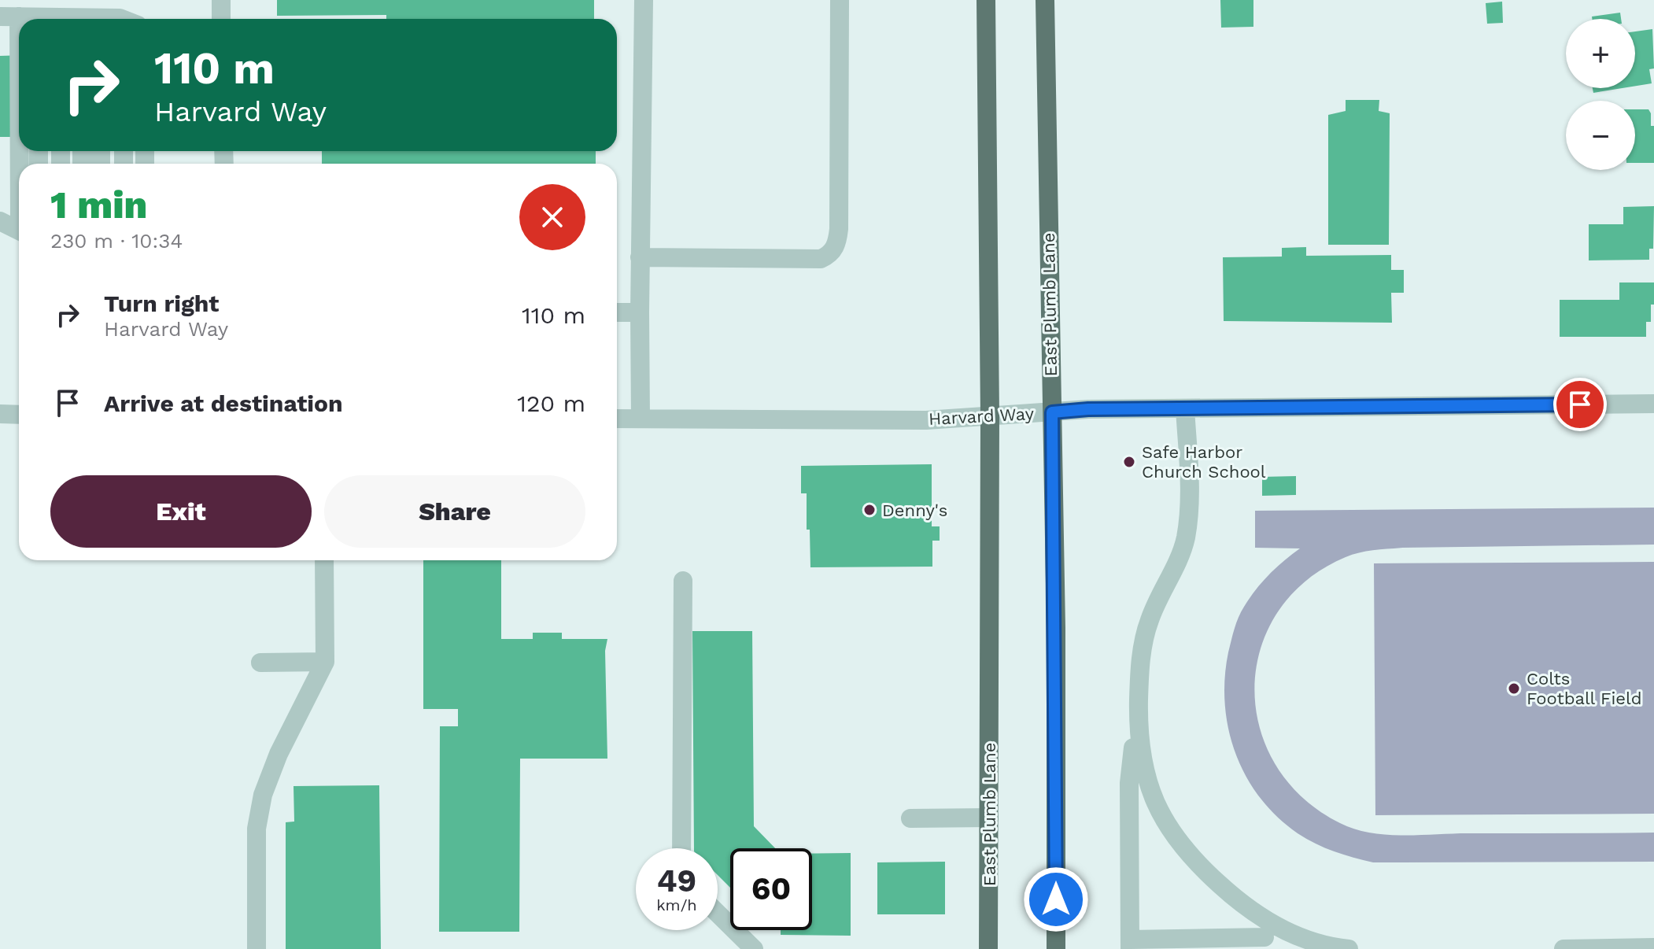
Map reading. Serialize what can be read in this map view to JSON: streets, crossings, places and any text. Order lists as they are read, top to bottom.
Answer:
{
  "streets": {
    "main road": ["East Plumb Lane"],
    "street": ["Harvard Way"]
  },
  "crossings": [
    ["East Plumb Lane", "Harvard Way"]
  ],
  "places": ["Safe Harbor Church School", "Denny's", "Colts Football Field"],
  "page": {
    "map_buttons": ["+", "−"],
    "turn": ["110 m", "Harvard Way"],
    "heading": ["1 min", "230 m · 10:34"],
    "list": [
      {
        "name": "Turn right",
        "note": "Harvard Way",
        "value": "110 m"
      },
      {
        "name": "Arrive at destination",
        "value": "120 m"
      }
    ],
    "buttons": ["Exit", "Share"],
    "speed": "49 km/h",
    "limit": "60"
  }
}
